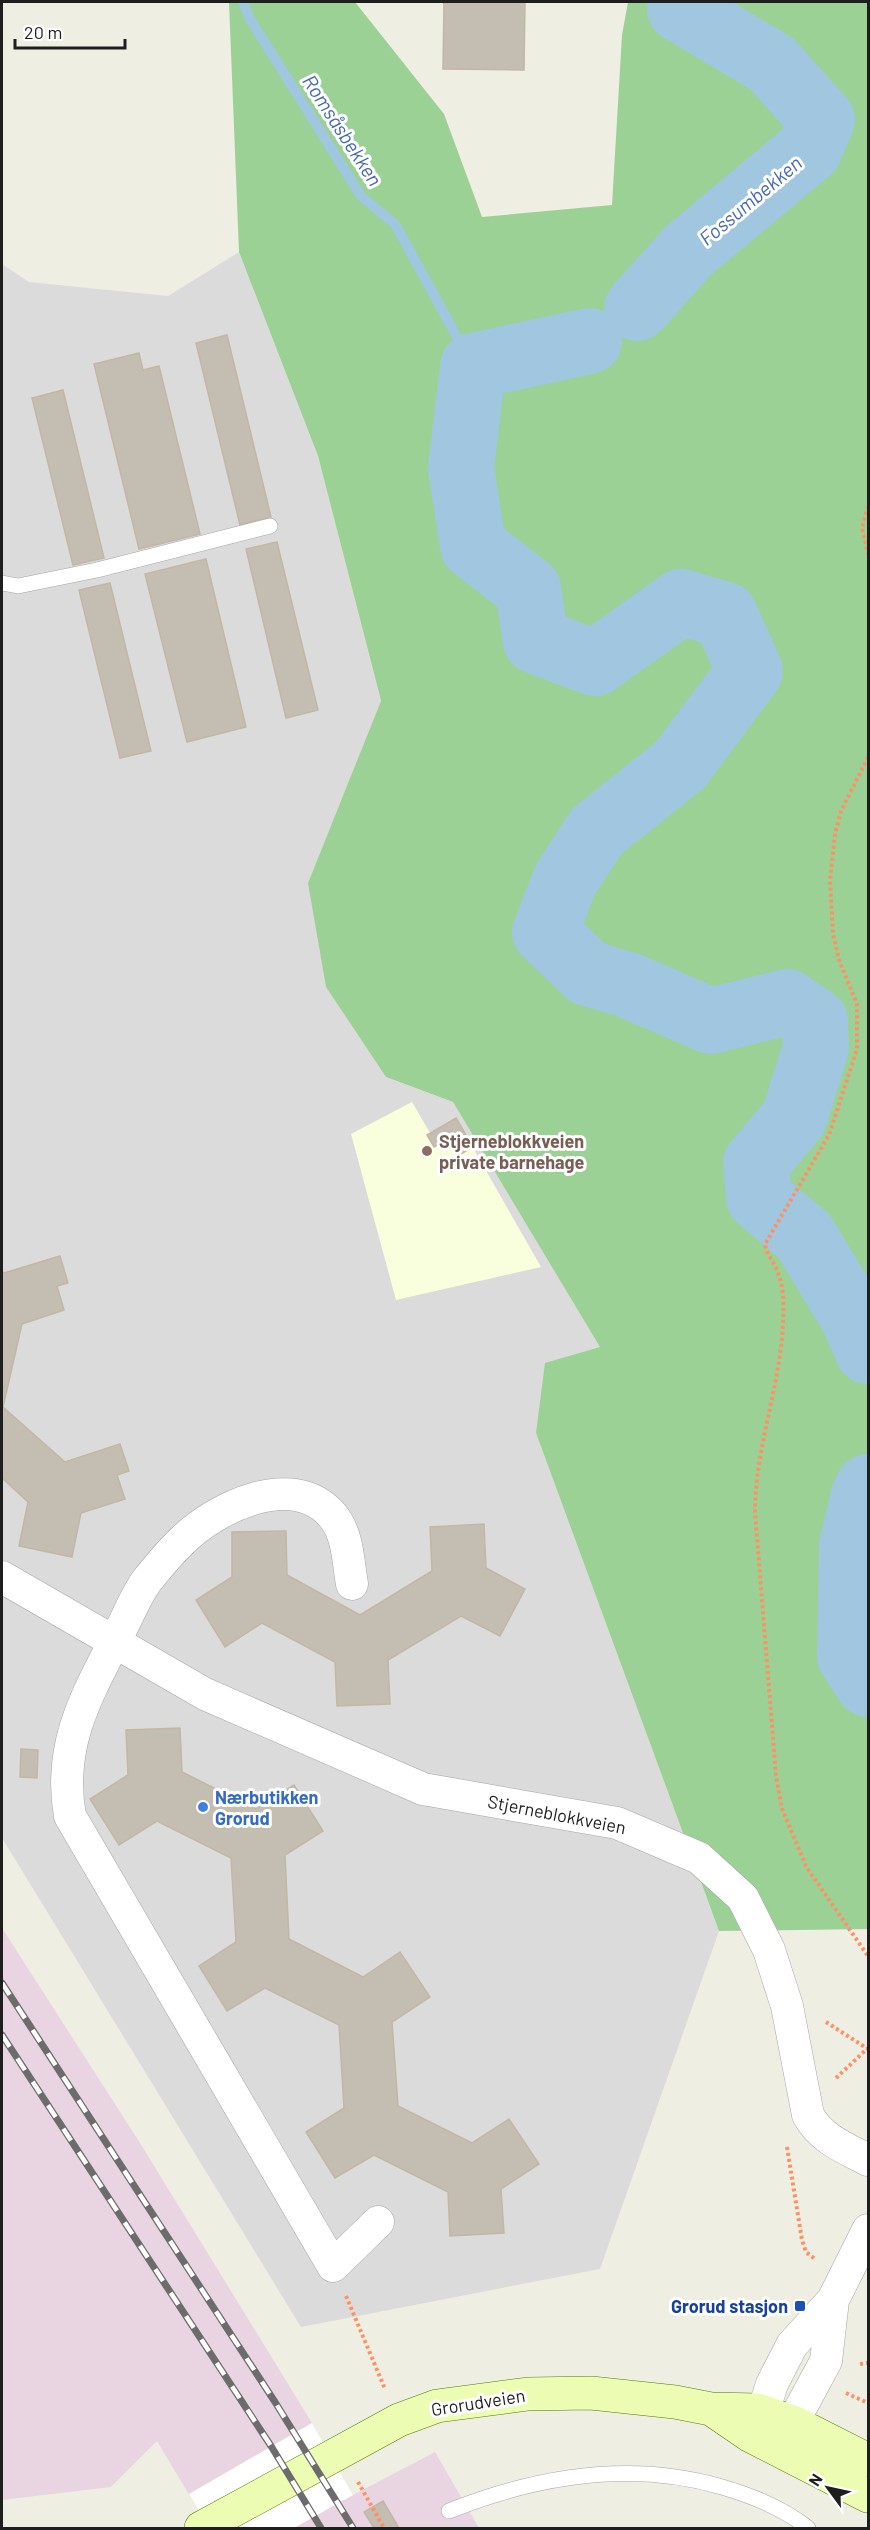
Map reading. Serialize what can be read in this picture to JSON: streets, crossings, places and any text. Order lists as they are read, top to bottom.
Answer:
{
  "streets": {
    "main road": ["Grorudveien"],
    "street": ["Stjerneblokkveien"]
  },
  "water": ["Romsåsbekken", "Fossumbekken"],
  "places": {
    "other": ["Stjerneblokkveien private barnehage", "Nærbutikken Grorud"],
    "transit": ["Grorud stasjon"]
  },
  "scale_bar": "20 m",
  "north": "top left"
}
